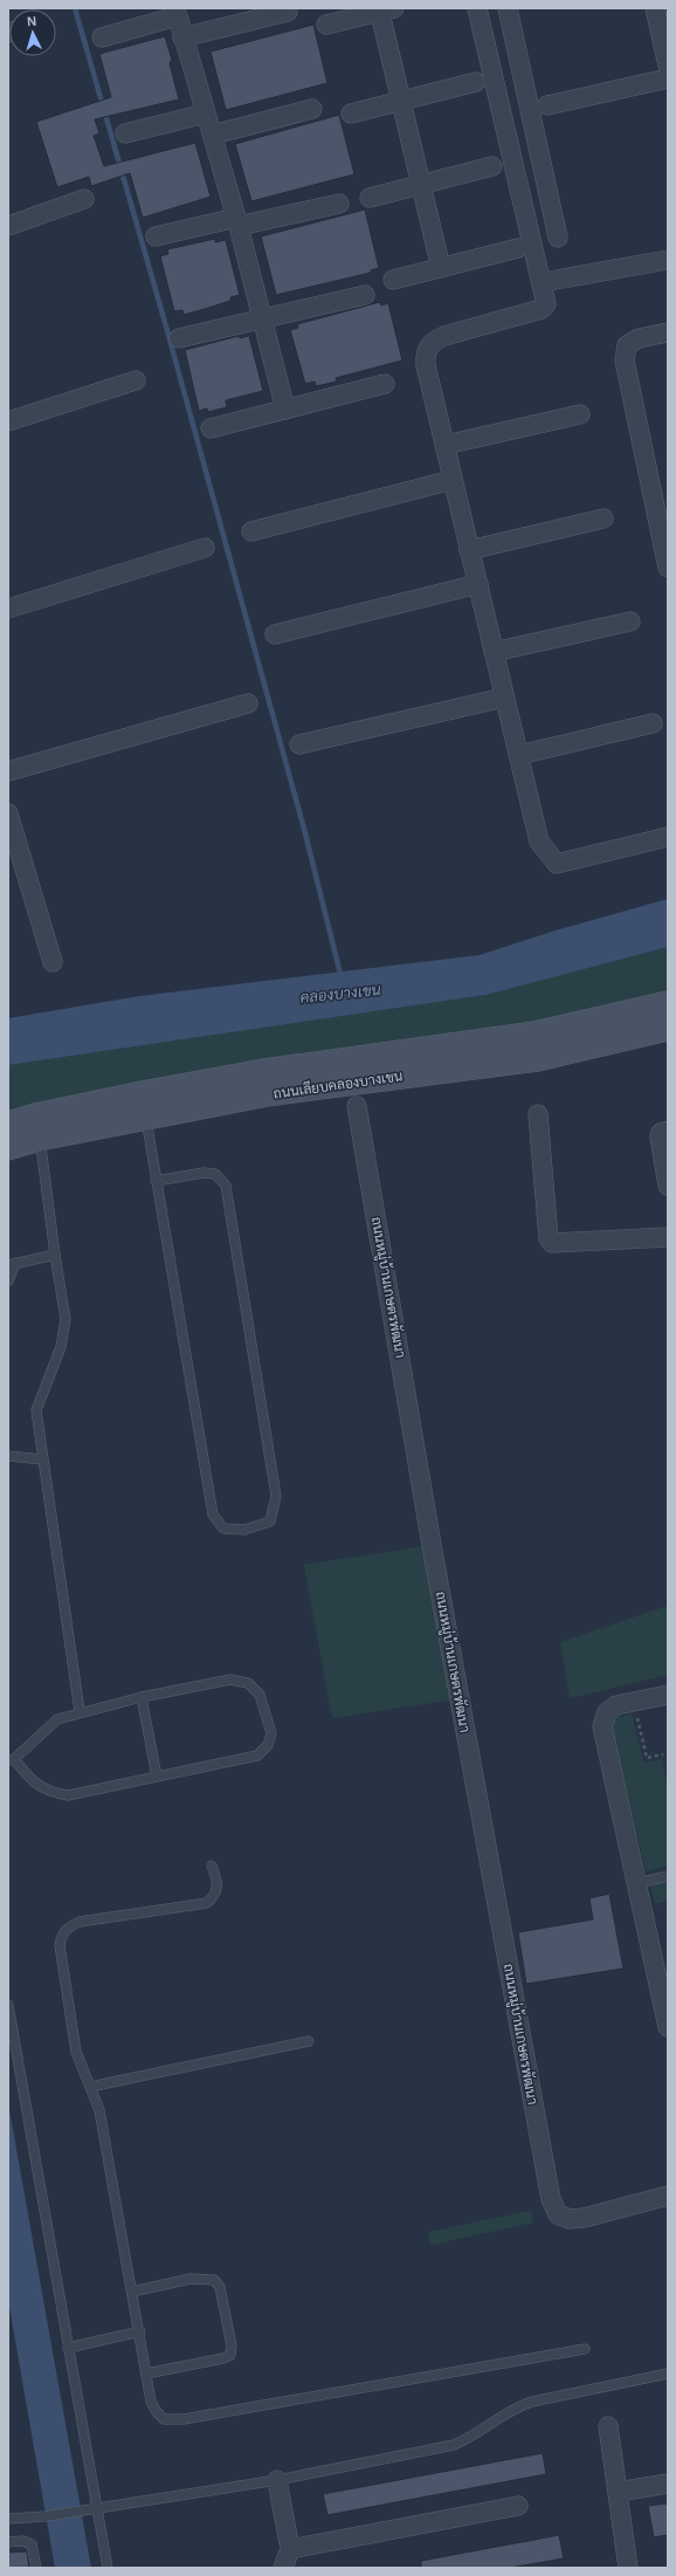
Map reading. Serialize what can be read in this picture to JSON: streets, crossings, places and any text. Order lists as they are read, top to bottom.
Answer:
{
  "streets": {
    "main road": ["ถนนเลียบคลองบางเขน"],
    "street": ["ถนนหมู่บ้านเกษตรพัฒนา"]
  },
  "water": ["คลองบางเขน"],
  "north": "top"
}
